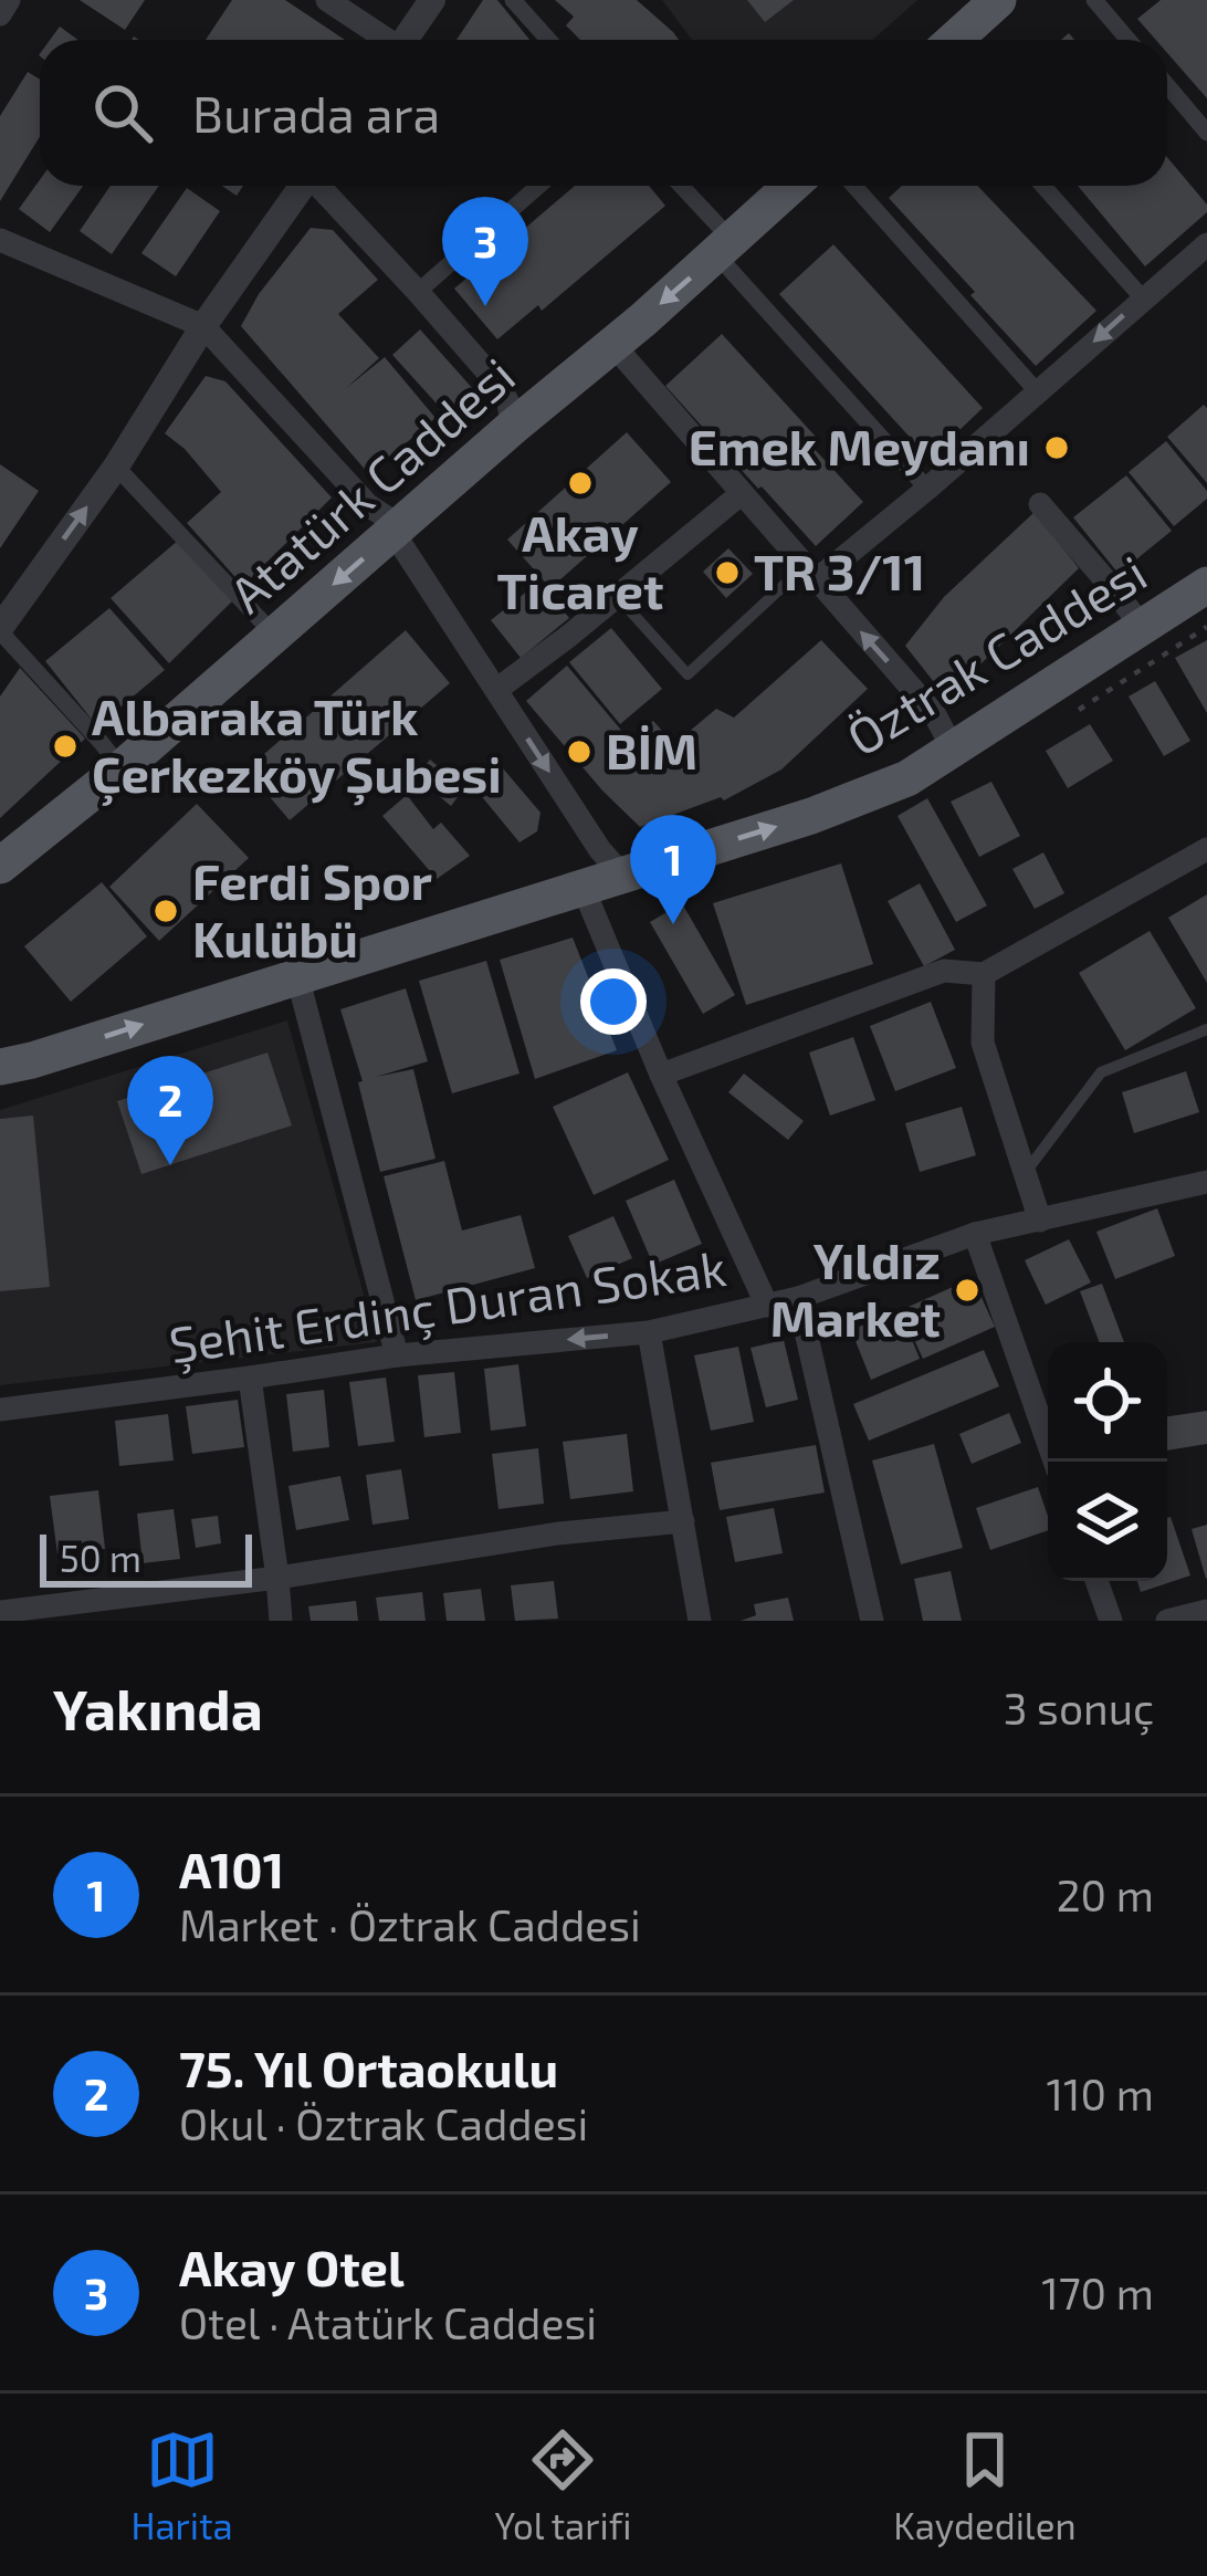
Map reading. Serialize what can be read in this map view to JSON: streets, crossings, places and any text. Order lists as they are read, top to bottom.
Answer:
{
  "streets": {
    "main road": ["Atatürk Caddesi", "Öztrak Caddesi"],
    "street": ["Şehit Erdinç Duran Sokak"]
  },
  "one_way": ["Öztrak Caddesi"],
  "places": [
    "Emek Meydanı",
    "Akay Ticaret",
    "TR 3/11",
    "Albaraka Türk Çerkezköy Şubesi",
    "BİM",
    "Ferdi Spor Kulübü",
    "Yıldız Market"
  ],
  "scale_bar": "50 m",
  "page": {
    "search": "Burada ara",
    "pins": ["3", "1", "2"],
    "scale": "50 m",
    "heading": ["Yakında", "3 sonuç"],
    "list": [
      {
        "mark": "1",
        "name": "A101",
        "note": "Market · Öztrak Caddesi",
        "value": "20 m"
      },
      {
        "mark": "2",
        "name": "75. Yıl Ortaokulu",
        "note": "Okul · Öztrak Caddesi",
        "value": "110 m"
      },
      {
        "mark": "3",
        "name": "Akay Otel",
        "note": "Otel · Atatürk Caddesi",
        "value": "170 m"
      }
    ],
    "nav": ["Harita", "Yol tarifi", "Kaydedilen"]
  }
}
